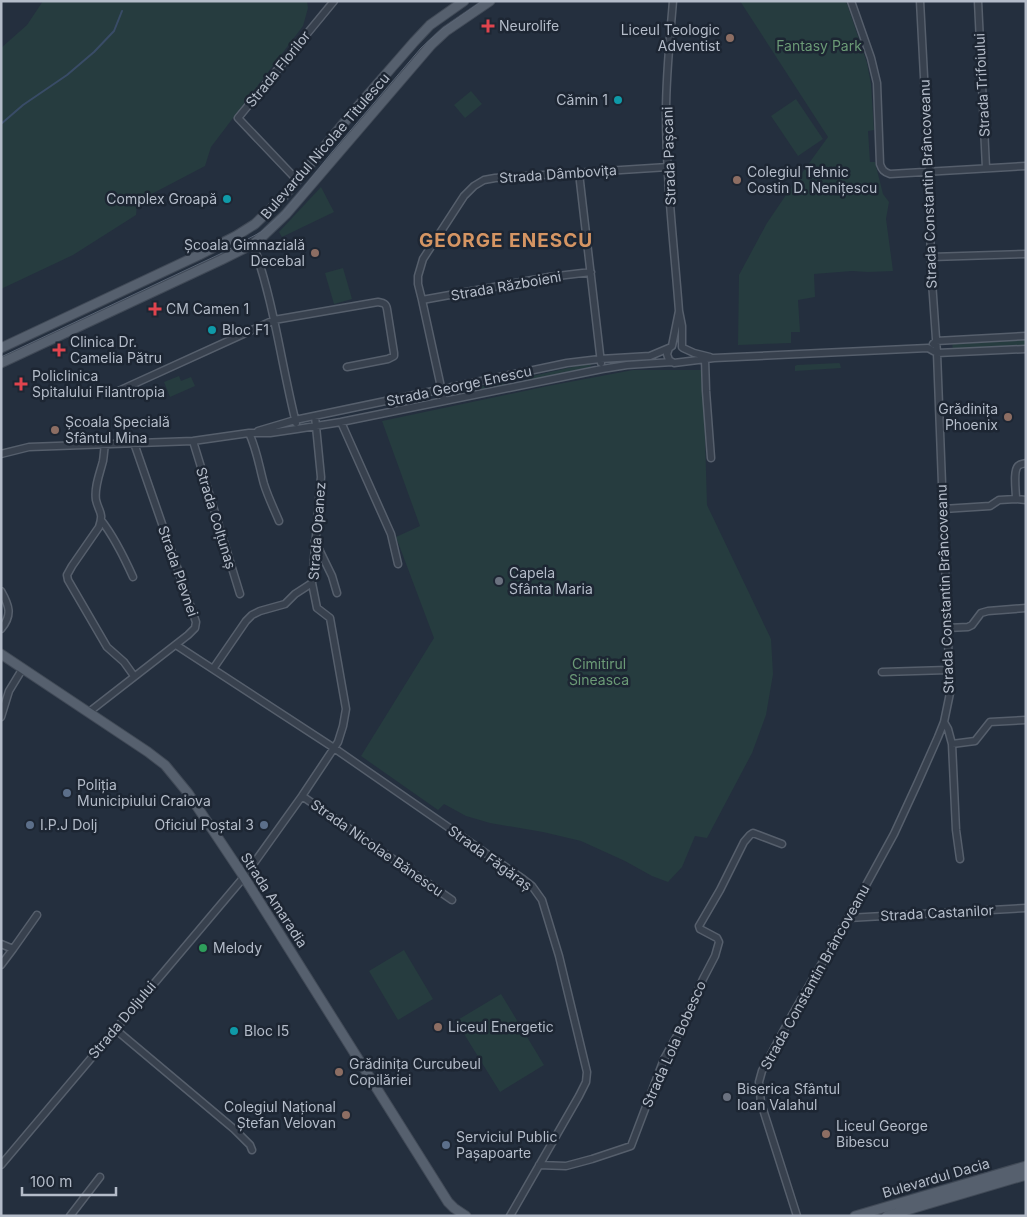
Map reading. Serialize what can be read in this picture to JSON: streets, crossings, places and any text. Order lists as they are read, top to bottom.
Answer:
{
  "streets": {
    "main road": ["Bulevardul Nicolae Titulescu", "Strada Amaradia", "Bulevardul Dacia"],
    "street": [
      "Strada Florilor",
      "Strada Trifoiului",
      "Strada Pașcani",
      "Strada Dâmbovița",
      "Strada Constantin Brâncoveanu",
      "Strada Războieni",
      "Strada George Enescu",
      "Strada Colțunaș",
      "Strada Opanez",
      "Strada Plevnei",
      "Strada Nicolae Bănescu",
      "Strada Făgăraș",
      "Strada Castanilor",
      "Strada Doljului",
      "Strada Lola Bobesco"
    ]
  },
  "crossings": [
    ["Strada Florilor", "Bulevardul Nicolae Titulescu"],
    ["Strada Pașcani", "Strada Dâmbovița"],
    ["Strada Pașcani", "Strada George Enescu"],
    ["Strada Dâmbovița", "Strada Războieni"],
    ["Strada Dâmbovița", "Strada George Enescu"],
    ["Strada Constantin Brâncoveanu", "Strada Castanilor"],
    ["Strada George Enescu", "Strada Colțunaș"],
    ["Strada George Enescu", "Strada Opanez"],
    ["Strada George Enescu", "Strada Plevnei"],
    ["Strada Opanez", "Strada Nicolae Bănescu"],
    ["Strada Opanez", "Strada Făgăraș"],
    ["Strada Opanez", "Strada Amaradia"],
    ["Strada Opanez", "Strada Doljului"],
    ["Strada Plevnei", "Strada Făgăraș"],
    ["Strada Plevnei", "Strada Amaradia"],
    ["Strada Făgăraș", "Strada Lola Bobesco"],
    ["Strada Amaradia", "Strada Doljului"]
  ],
  "districts": ["GEORGE ENESCU"],
  "parks": ["Fantasy Park", "Cimitirul Sineasca"],
  "places": {
    "health": [
      "Neurolife",
      "CM Camen 1",
      "Clinica Dr. Camelia Pătru",
      "Policlinica Spitalului Filantropia"
    ],
    "other": [
      "Liceul Teologic Adventist",
      "Cămin 1",
      "Colegiul Tehnic Costin D. Nenițescu",
      "Complex Groapă",
      "Școala Gimnazială Decebal",
      "Bloc F1",
      "Grădinița Phoenix",
      "Școala Specială Sfântul Mina",
      "Capela Sfânta Maria",
      "Poliția Municipiului Craiova",
      "I.P.J Dolj",
      "Oficiul Poștal 3",
      "Melody",
      "Liceul Energetic",
      "Bloc I5",
      "Grădinița Curcubeul Copilăriei",
      "Biserica Sfântul Ioan Valahul",
      "Colegiul Național Ștefan Velovan",
      "Liceul George Bibescu",
      "Serviciul Public Pașapoarte"
    ]
  },
  "scale_bar": "100 m"
}
